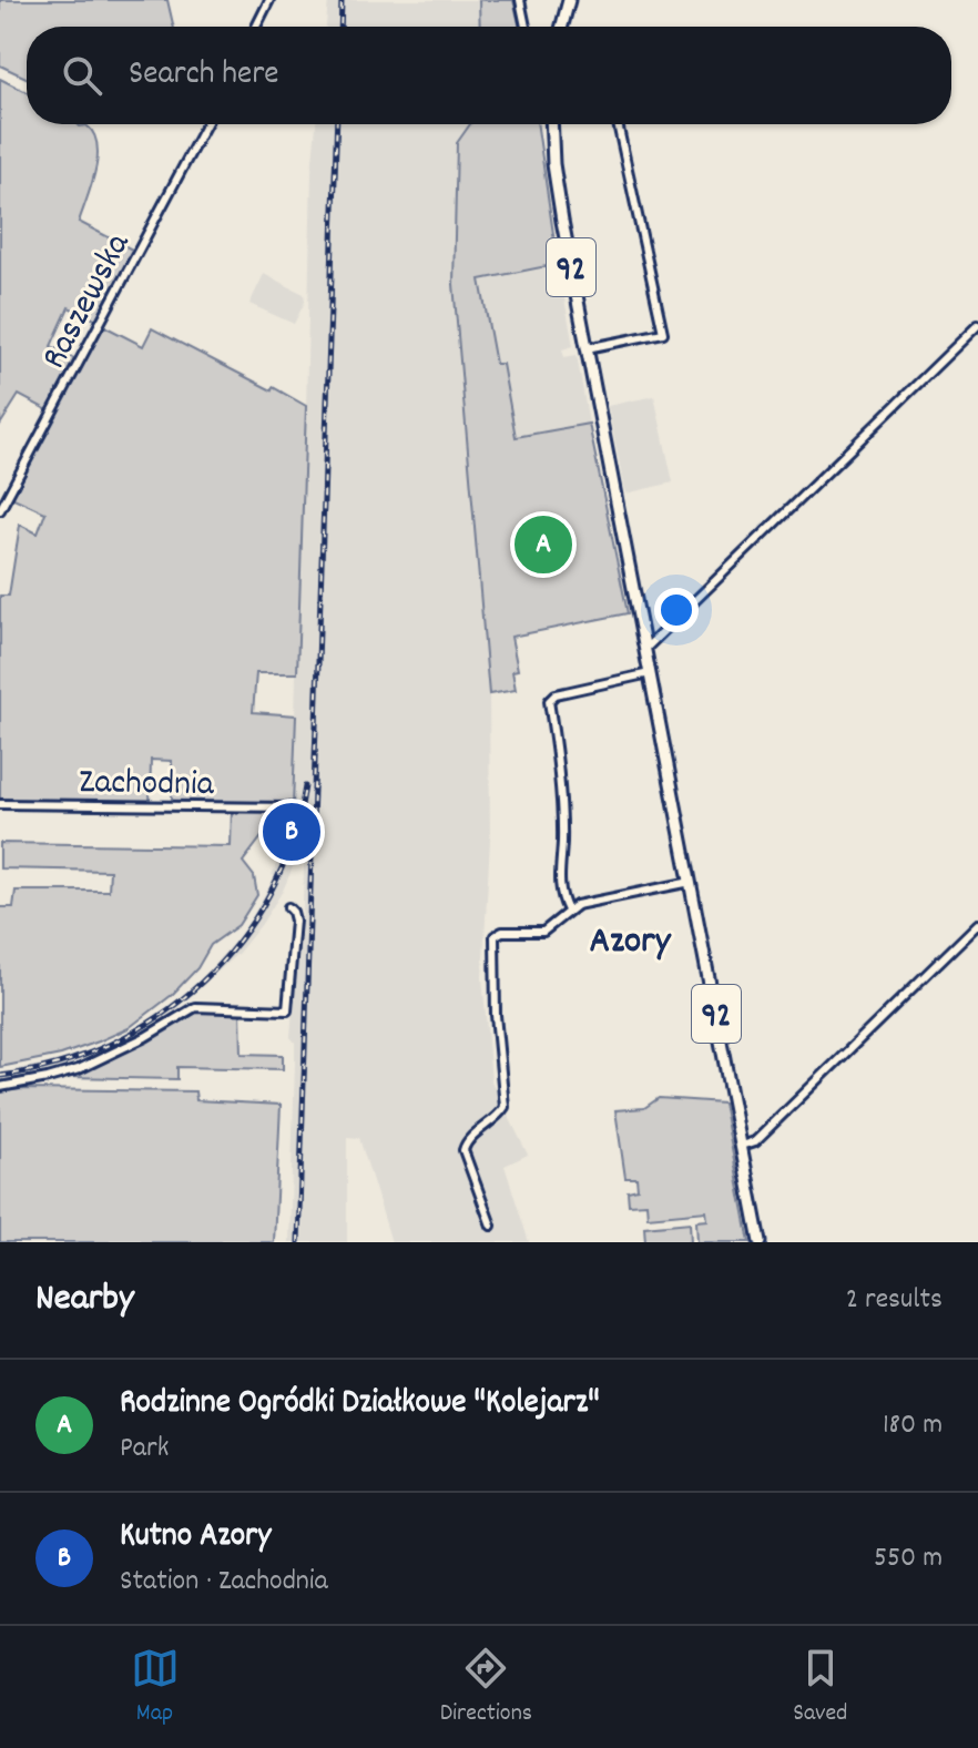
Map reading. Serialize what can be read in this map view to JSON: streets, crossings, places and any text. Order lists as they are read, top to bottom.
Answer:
{
  "streets": {
    "main road": ["92"],
    "street": ["Raszewska", "Zachodnia"]
  },
  "districts": ["Azory"],
  "page": {
    "search": "Search here",
    "pins": ["A", "B"],
    "heading": ["Nearby", "2 results"],
    "list": [
      {
        "mark": "A",
        "name": "Rodzinne Ogródki Działkowe \"Kolejarz\"",
        "note": "Park",
        "value": "180 m"
      },
      {
        "mark": "B",
        "name": "Kutno Azory",
        "note": "Station · Zachodnia",
        "value": "550 m"
      }
    ],
    "nav": ["Map", "Directions", "Saved"]
  }
}
